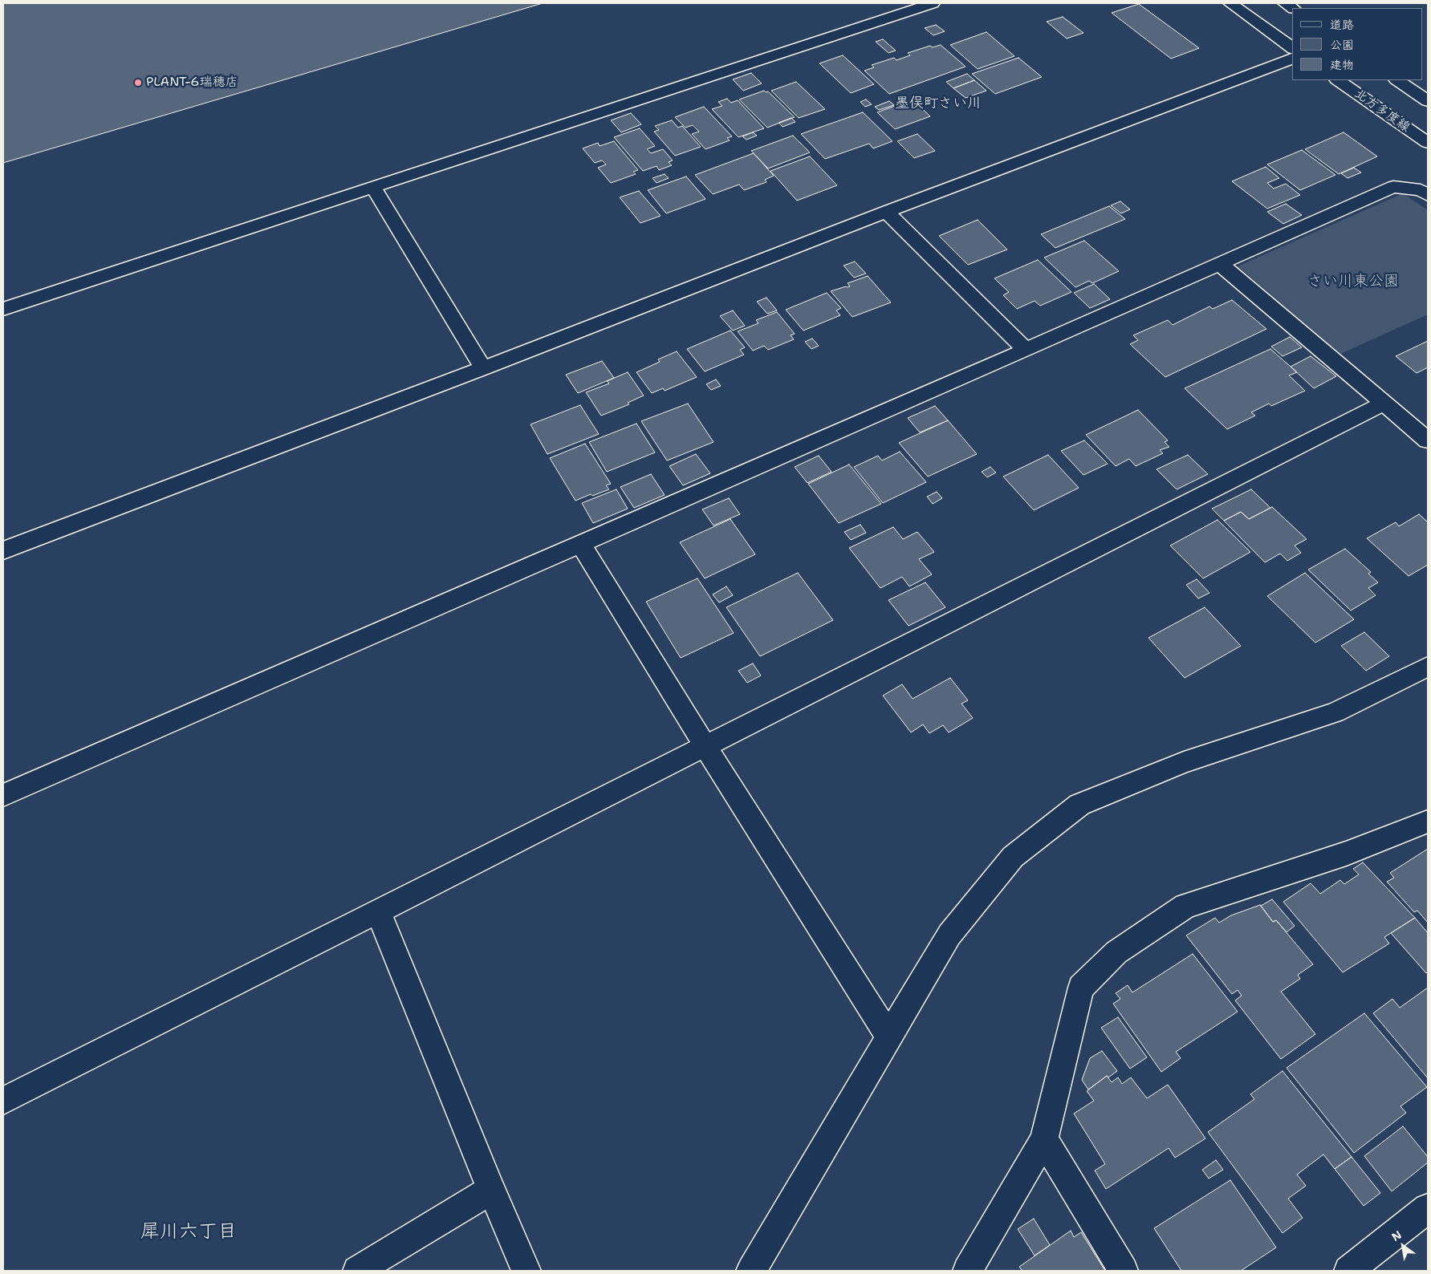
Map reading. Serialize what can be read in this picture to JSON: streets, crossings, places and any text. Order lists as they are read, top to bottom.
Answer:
{
  "streets": {
    "street": ["北方多度線"]
  },
  "districts": ["墨俣町さい川", "犀川六丁目"],
  "parks": ["さい川東公園"],
  "places": ["PLANT-6瑞穂店"],
  "legend": ["道路", "公園", "建物"],
  "north": "top left"
}
